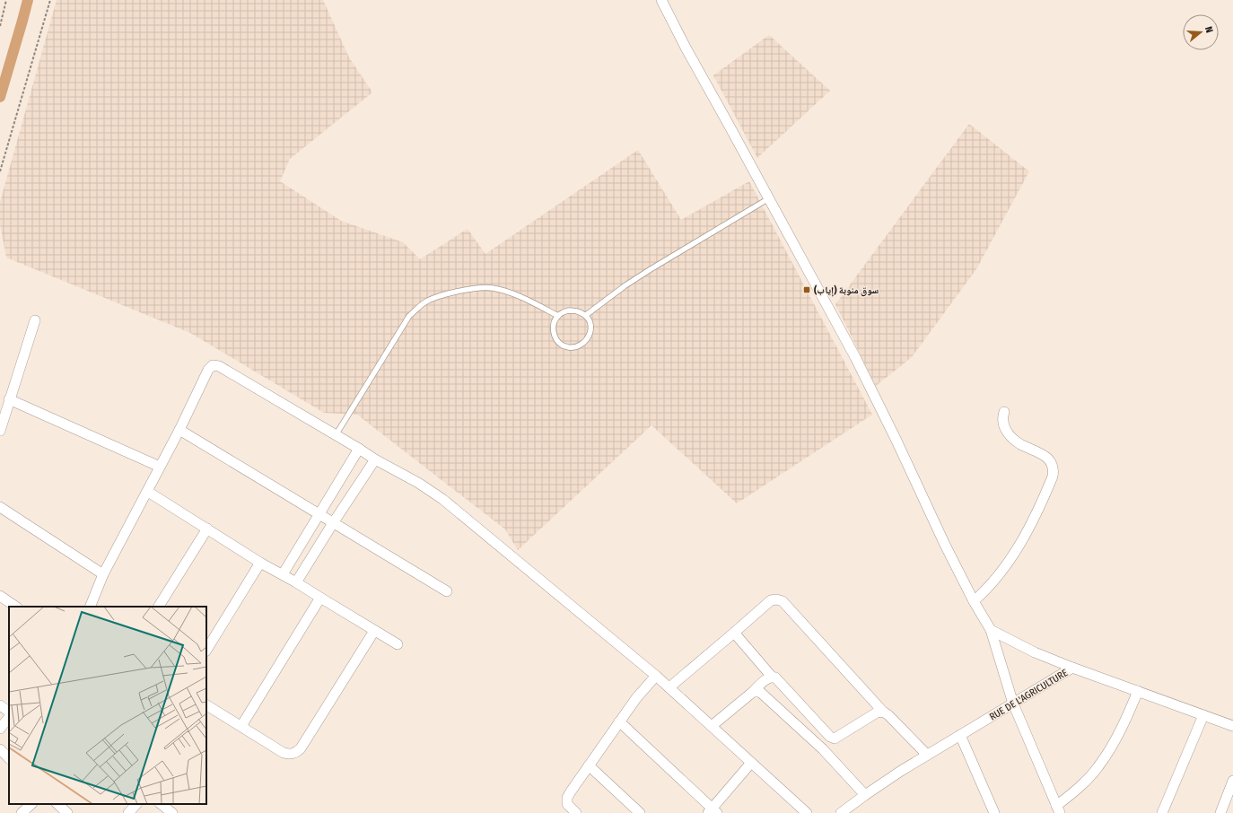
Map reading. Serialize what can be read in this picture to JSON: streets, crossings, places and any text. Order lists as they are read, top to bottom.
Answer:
{
  "streets": {
    "street": ["RUE DE L'AGRICULTURE"]
  },
  "places": {
    "transit": ["سوق منوبة (إياب)"]
  },
  "north": "right"
}
